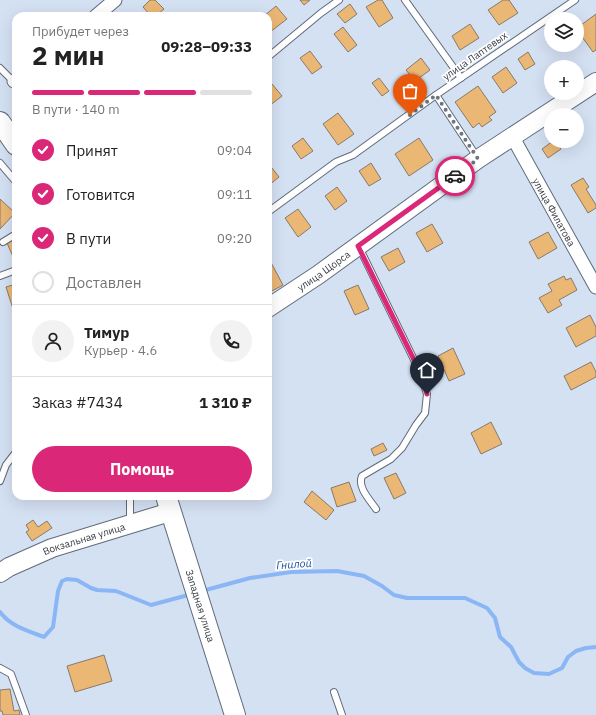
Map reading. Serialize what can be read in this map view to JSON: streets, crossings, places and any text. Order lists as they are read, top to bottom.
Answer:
{
  "streets": {
    "main road": ["улица Щорса", "Вокзальная улица", "Западная улица"],
    "street": ["улица Филатова"],
    "lane": ["улица Лаптевых"]
  },
  "crossings": [
    ["улица Филатова", "улица Щорса"],
    ["Вокзальная улица", "Западная улица"]
  ],
  "water": ["Гнилой"],
  "page": {
    "map_buttons": ["+", "−"],
    "heading": ["2 мин", "Прибудет через", "09:28–09:33"],
    "panel": [
      "Тимур",
      "Курьер · 4.6",
      "Заказ #7434",
      "1 310 ₽"
    ],
    "bar": "В пути · 140 m",
    "list": [
      ["Принят", "09:04"],
      ["Готовится", "09:11"],
      ["В пути", "09:20"],
      "Доставлен"
    ],
    "buttons": "Помощь"
  }
}
